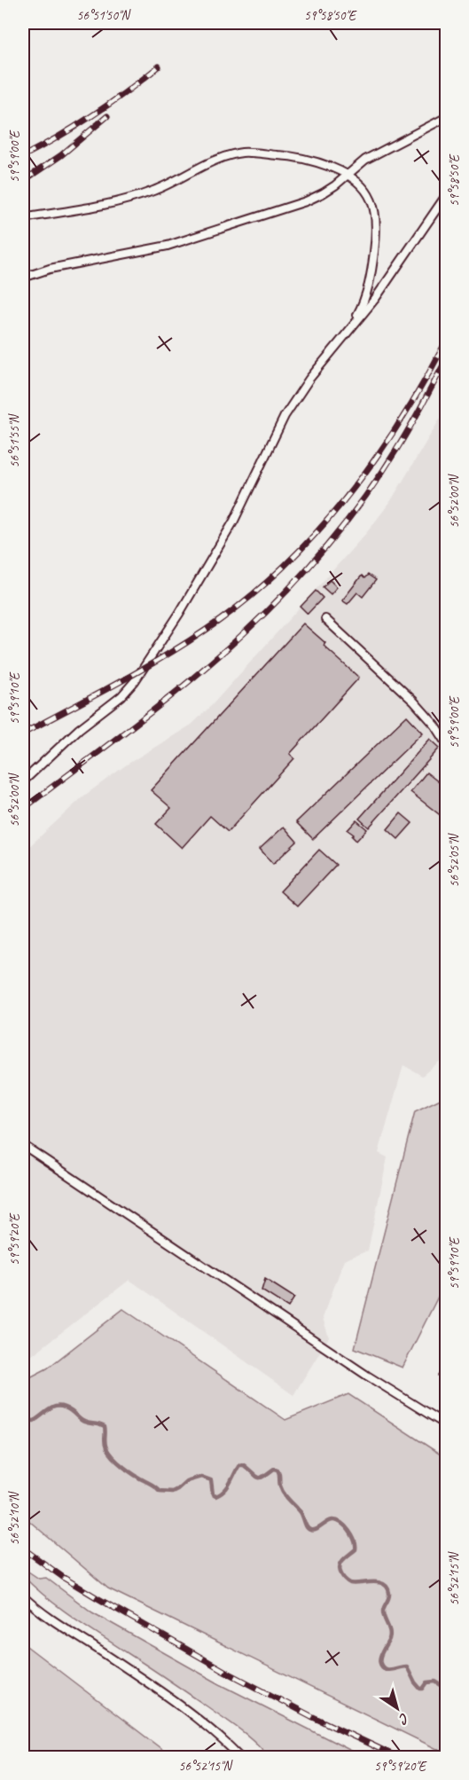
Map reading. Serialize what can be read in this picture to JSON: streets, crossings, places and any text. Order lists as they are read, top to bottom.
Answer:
{
  "north": "bottom right",
  "coordinates": [
    "56°51'50\"N",
    "59°58'50\"E",
    "59°59'00\"E",
    "56°51'55\"N",
    "56°52'00\"N",
    "59°59'10\"E",
    "56°52'05\"N",
    "59°59'20\"E",
    "56°52'10\"N",
    "56°52'15\"N"
  ]
}
